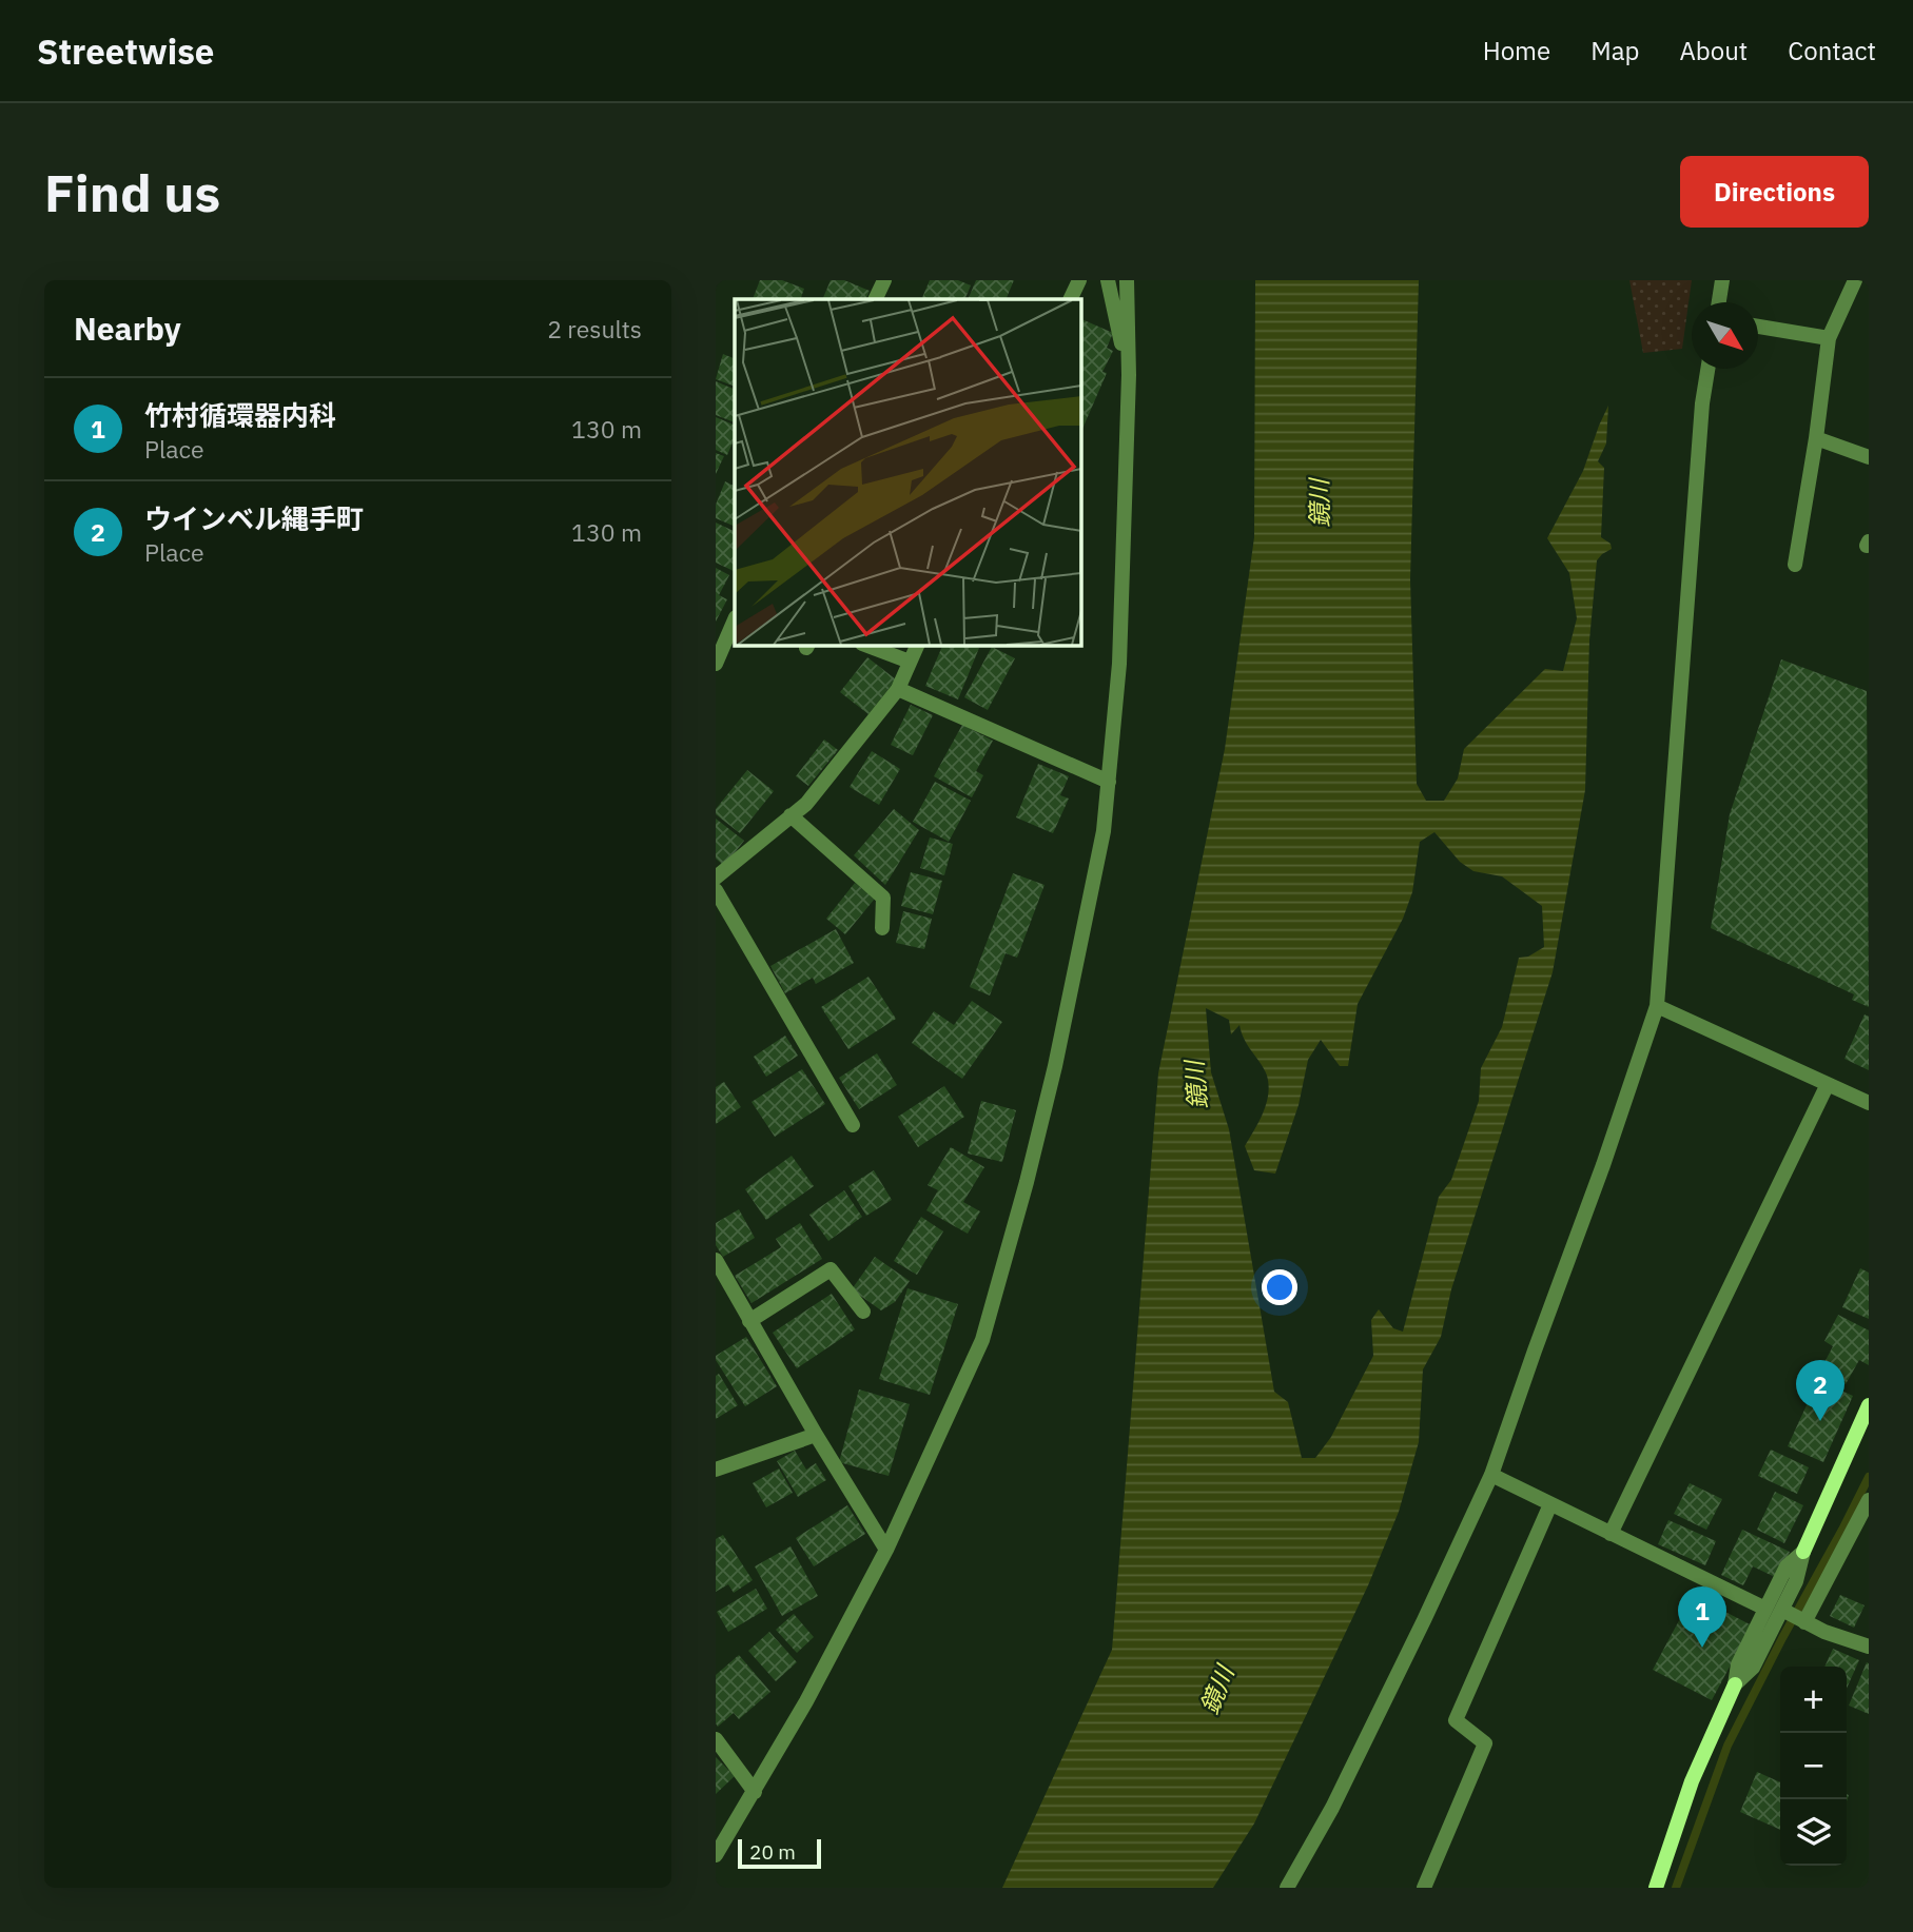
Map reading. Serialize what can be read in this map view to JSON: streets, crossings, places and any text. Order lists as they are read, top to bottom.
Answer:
{
  "water": ["鏡川"],
  "scale_bar": "20 m",
  "north": "bottom right",
  "page": {
    "header": "Streetwise",
    "nav": [
      "Home",
      "Map",
      "About",
      "Contact"
    ],
    "buttons": "Directions",
    "title": "Find us",
    "heading": ["Nearby", "2 results"],
    "list": [
      {
        "mark": "1",
        "name": "竹村循環器内科",
        "note": "Place",
        "value": "130 m"
      },
      {
        "mark": "2",
        "name": "ウインベル縄手町",
        "note": "Place",
        "value": "130 m"
      }
    ],
    "pins": ["2", "1"],
    "map_buttons": ["+", "−"],
    "scale": "20 m"
  }
}
